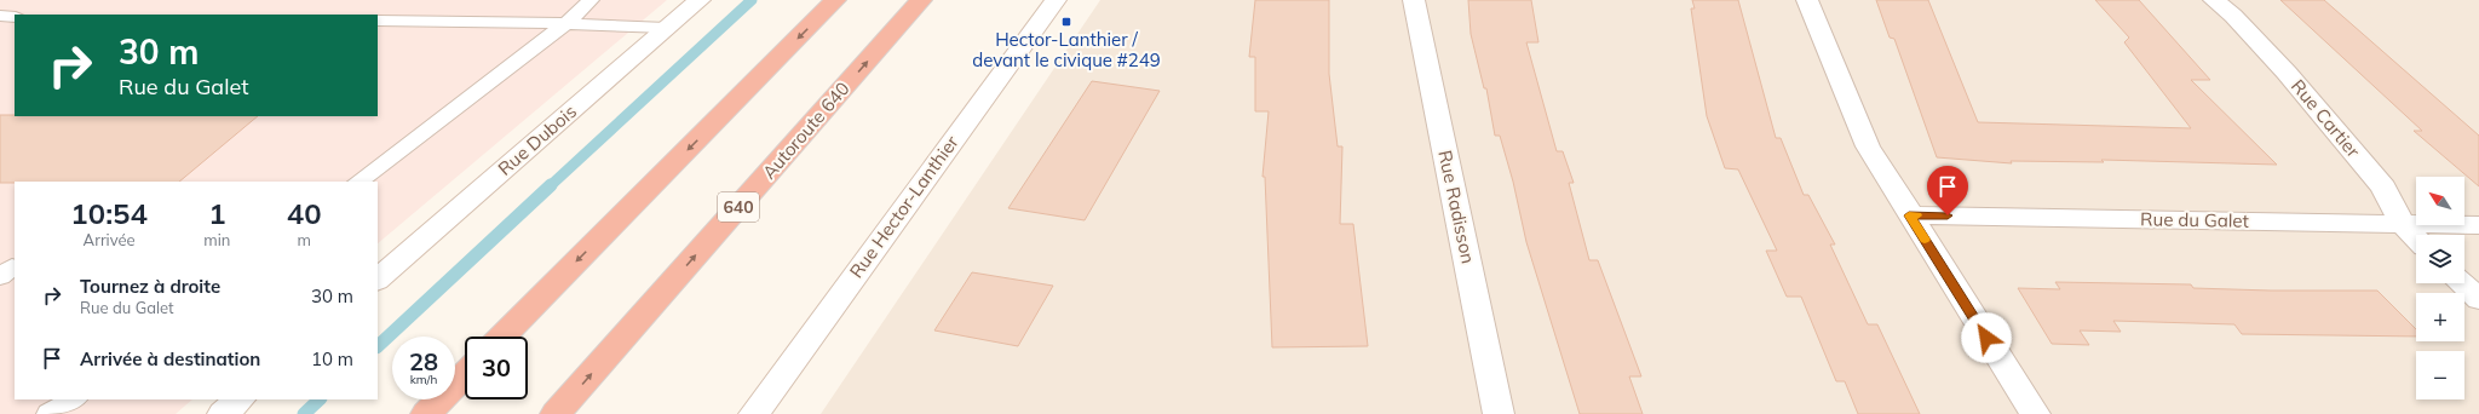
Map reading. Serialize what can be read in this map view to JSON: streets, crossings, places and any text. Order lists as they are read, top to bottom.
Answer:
{
  "streets": {
    "highway": ["Autoroute 640", "640"],
    "street": [
      "Rue Cartier",
      "Rue Dubois",
      "Rue Hector-Lanthier",
      "Rue Radisson",
      "Rue du Galet"
    ]
  },
  "crossings": [
    ["Rue Cartier", "Rue du Galet"]
  ],
  "places": {
    "transit": ["Hector-Lanthier / devant le civique #249"]
  },
  "north": "top left",
  "page": {
    "turn": ["30 m", "Rue du Galet"],
    "map_buttons": ["+", "−"],
    "eta": [
      "10:54",
      "Arrivée",
      "1",
      "min",
      "40",
      "m"
    ],
    "list": [
      {
        "name": "Tournez à droite",
        "note": "Rue du Galet",
        "value": "30 m"
      },
      {
        "name": "Arrivée à destination",
        "value": "10 m"
      }
    ],
    "speed": "28 km/h",
    "limit": "30"
  }
}
